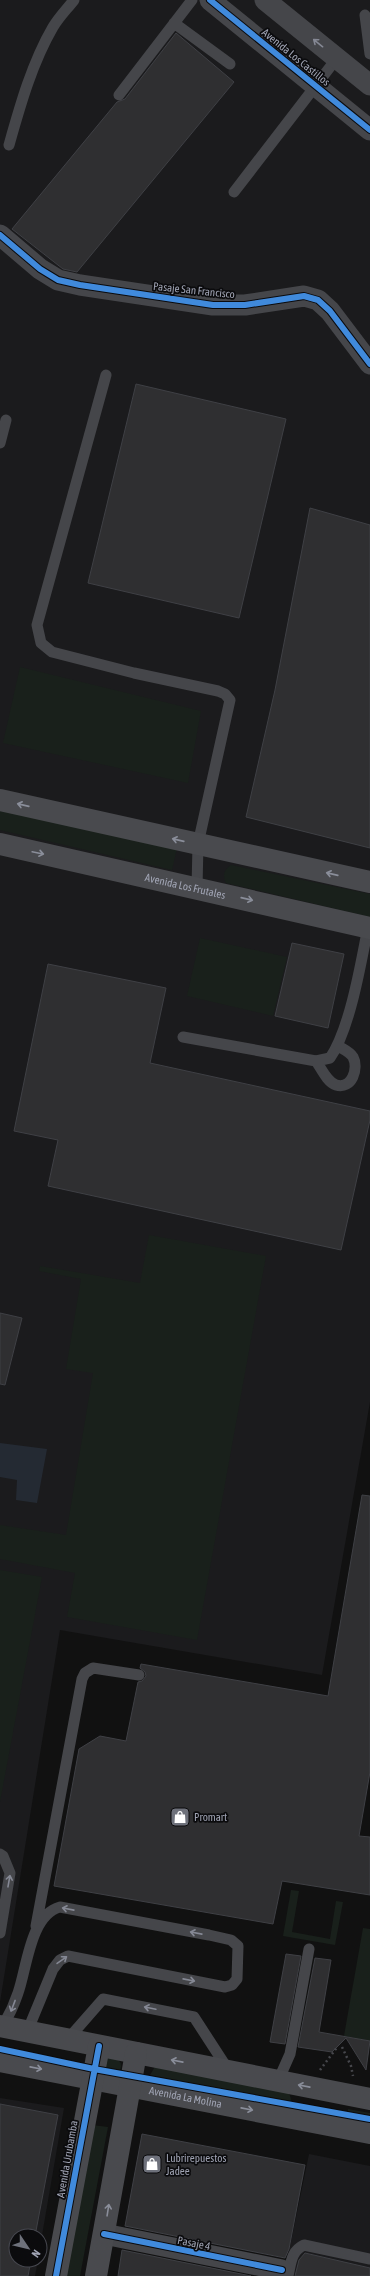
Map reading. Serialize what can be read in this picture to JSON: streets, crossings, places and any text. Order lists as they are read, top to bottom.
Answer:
{
  "streets": {
    "main road": ["Avenida Los Frutales", "Avenida La Molina", "Avenida Urubamba"],
    "street": ["Avenida Los Castillos", "Pasaje San Francisco", "Pasaje 4"]
  },
  "crossings": [
    ["Avenida La Molina", "Avenida Urubamba"]
  ],
  "places": {
    "shop": ["Promart", "Lubrirepuestos Jadee"]
  },
  "north": "bottom right"
}
